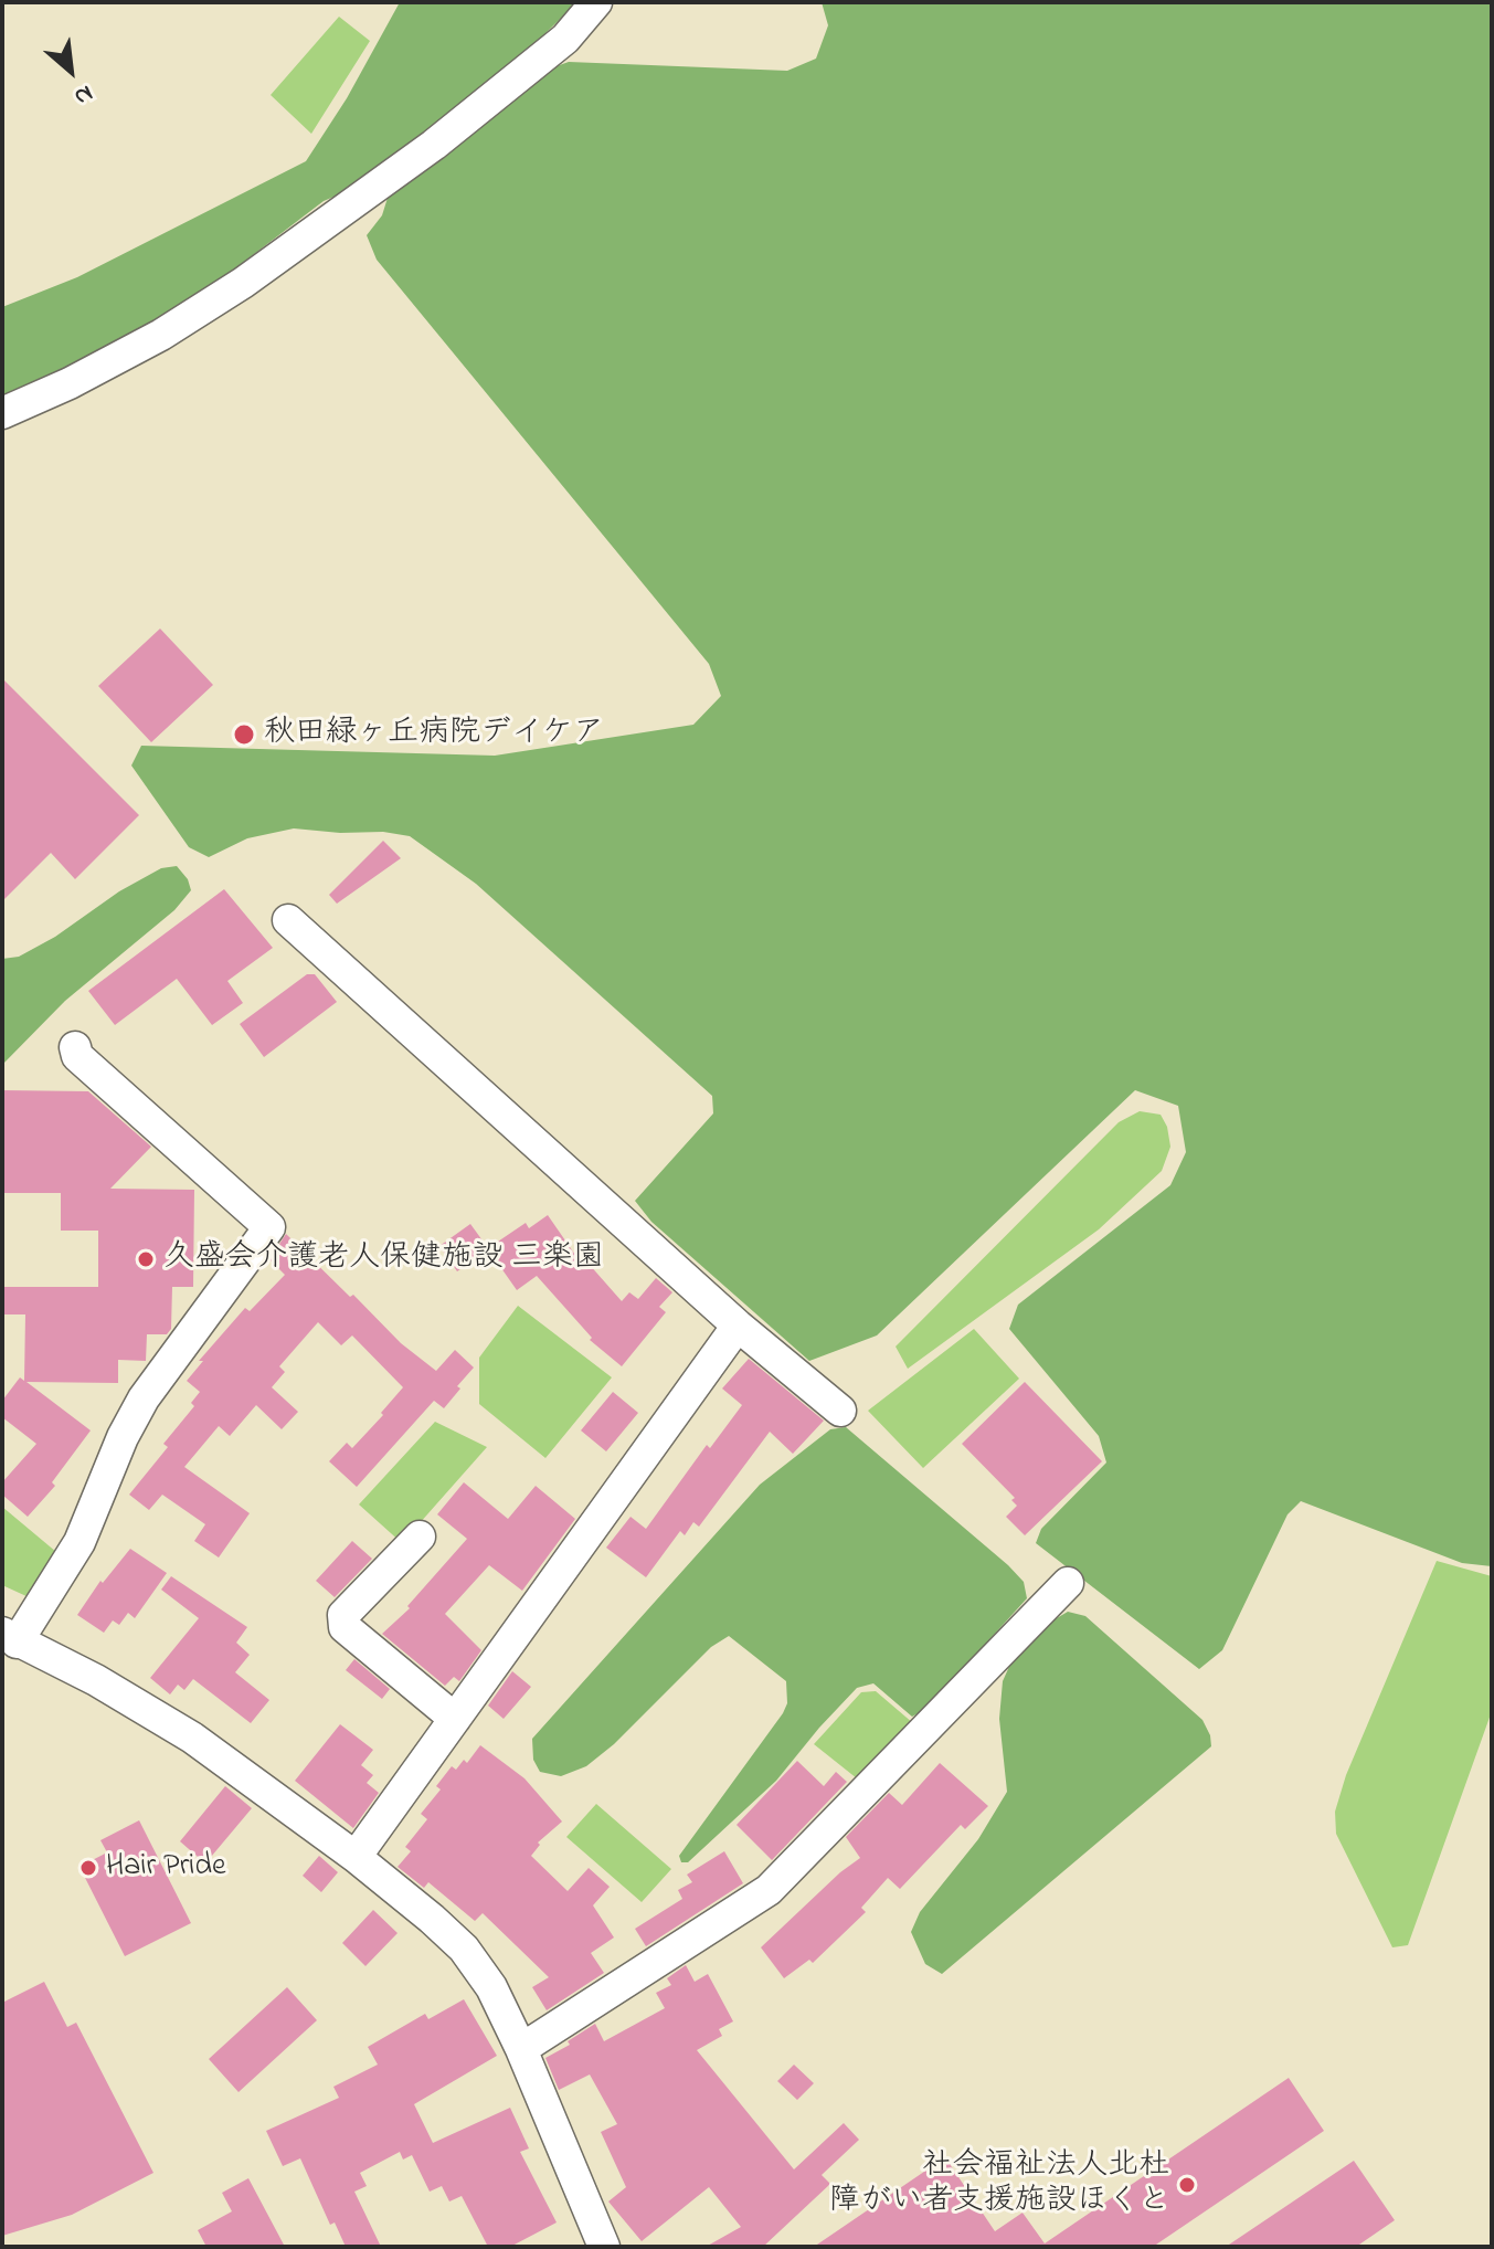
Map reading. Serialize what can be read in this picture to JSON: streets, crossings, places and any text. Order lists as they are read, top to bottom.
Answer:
{
  "places": [
    "秋田緑ヶ丘病院デイケア",
    "久盛会介護老人保健施設 三楽園",
    "Hair Pride",
    "社会福祉法人北杜 障がい者支援施設ほくと"
  ],
  "north": "bottom right"
}
